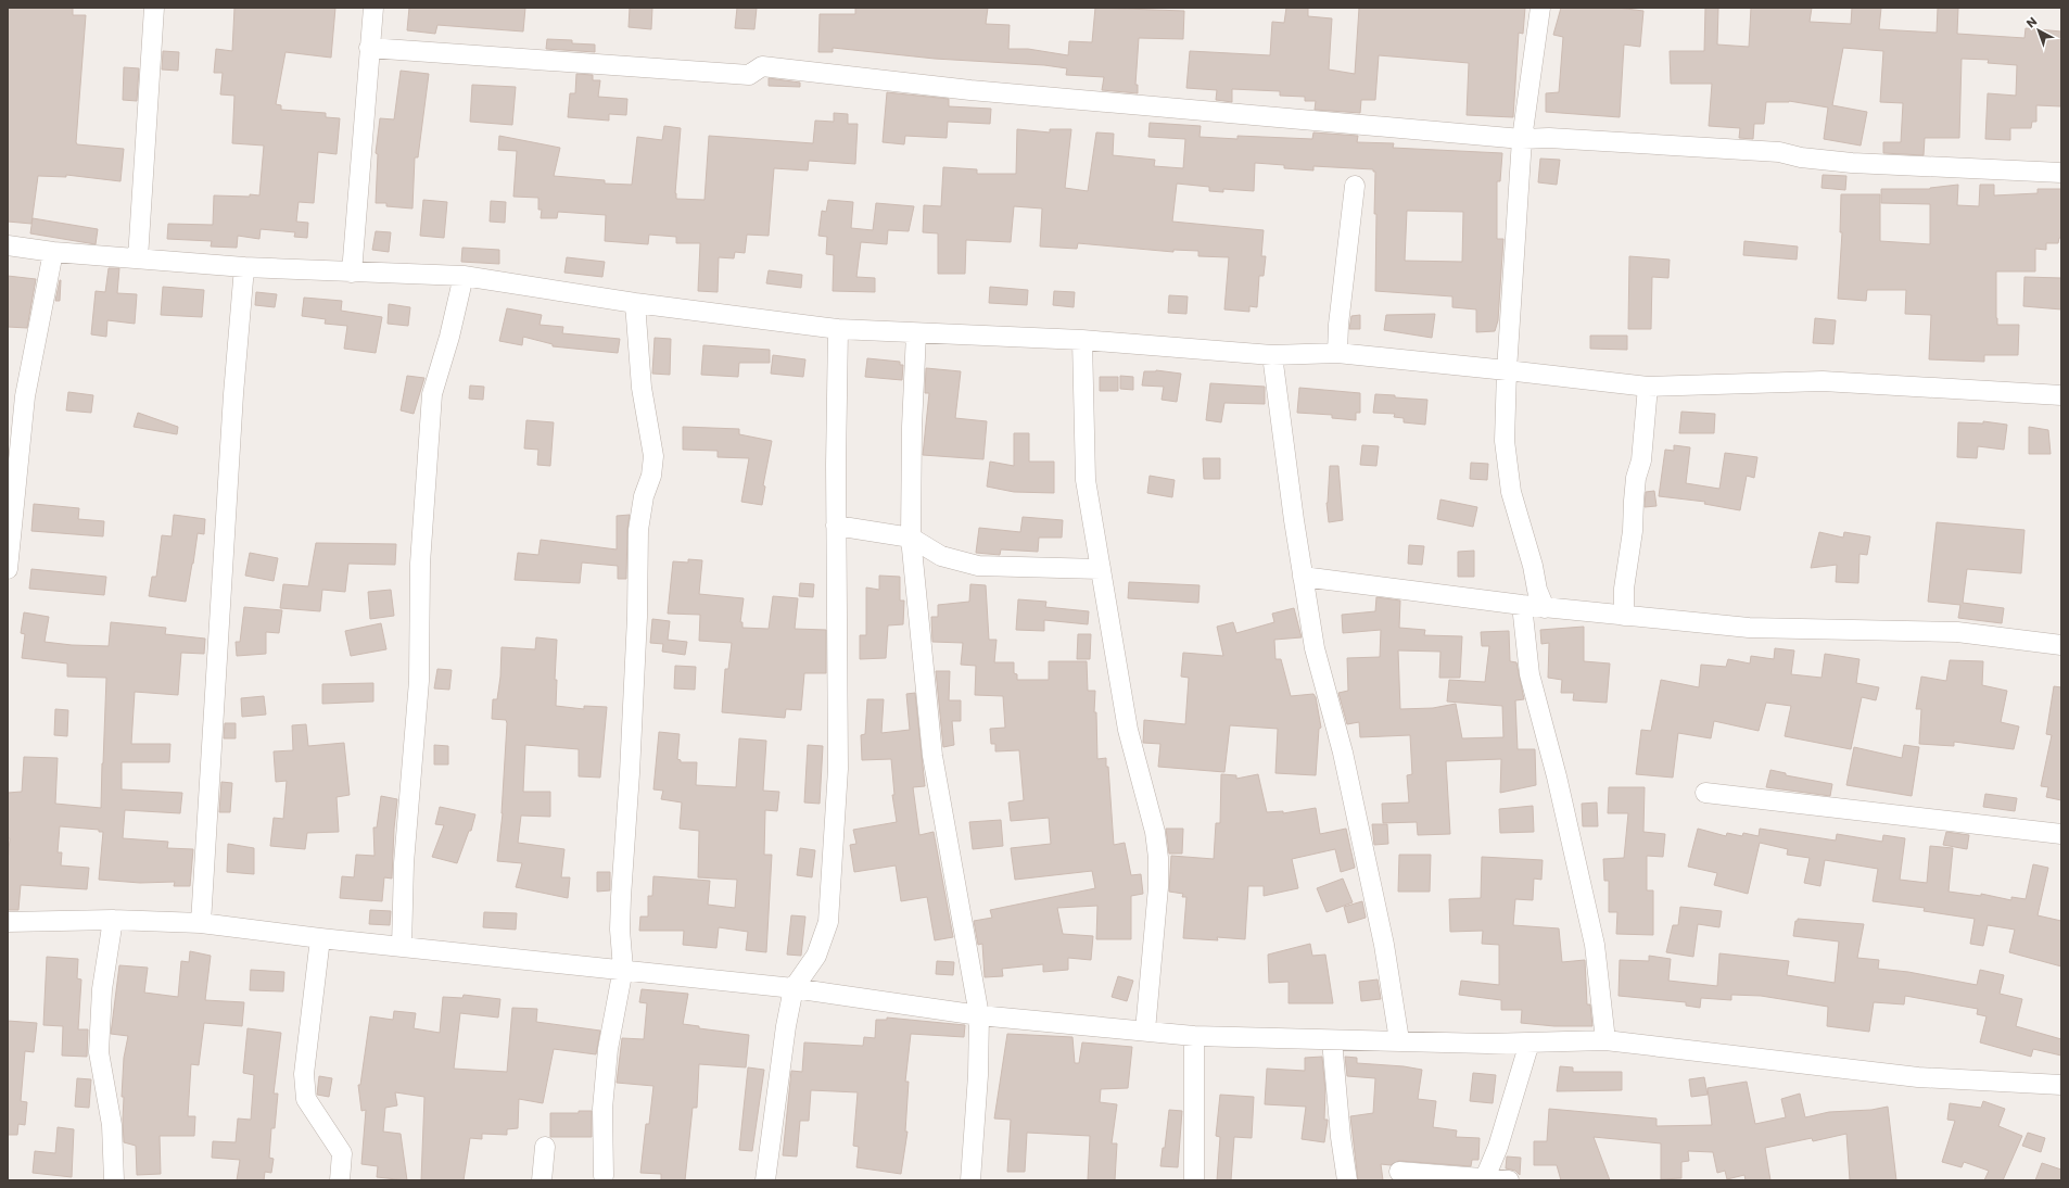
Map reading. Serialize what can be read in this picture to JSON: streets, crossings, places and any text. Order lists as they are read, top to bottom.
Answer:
{
  "north": "top left"
}
